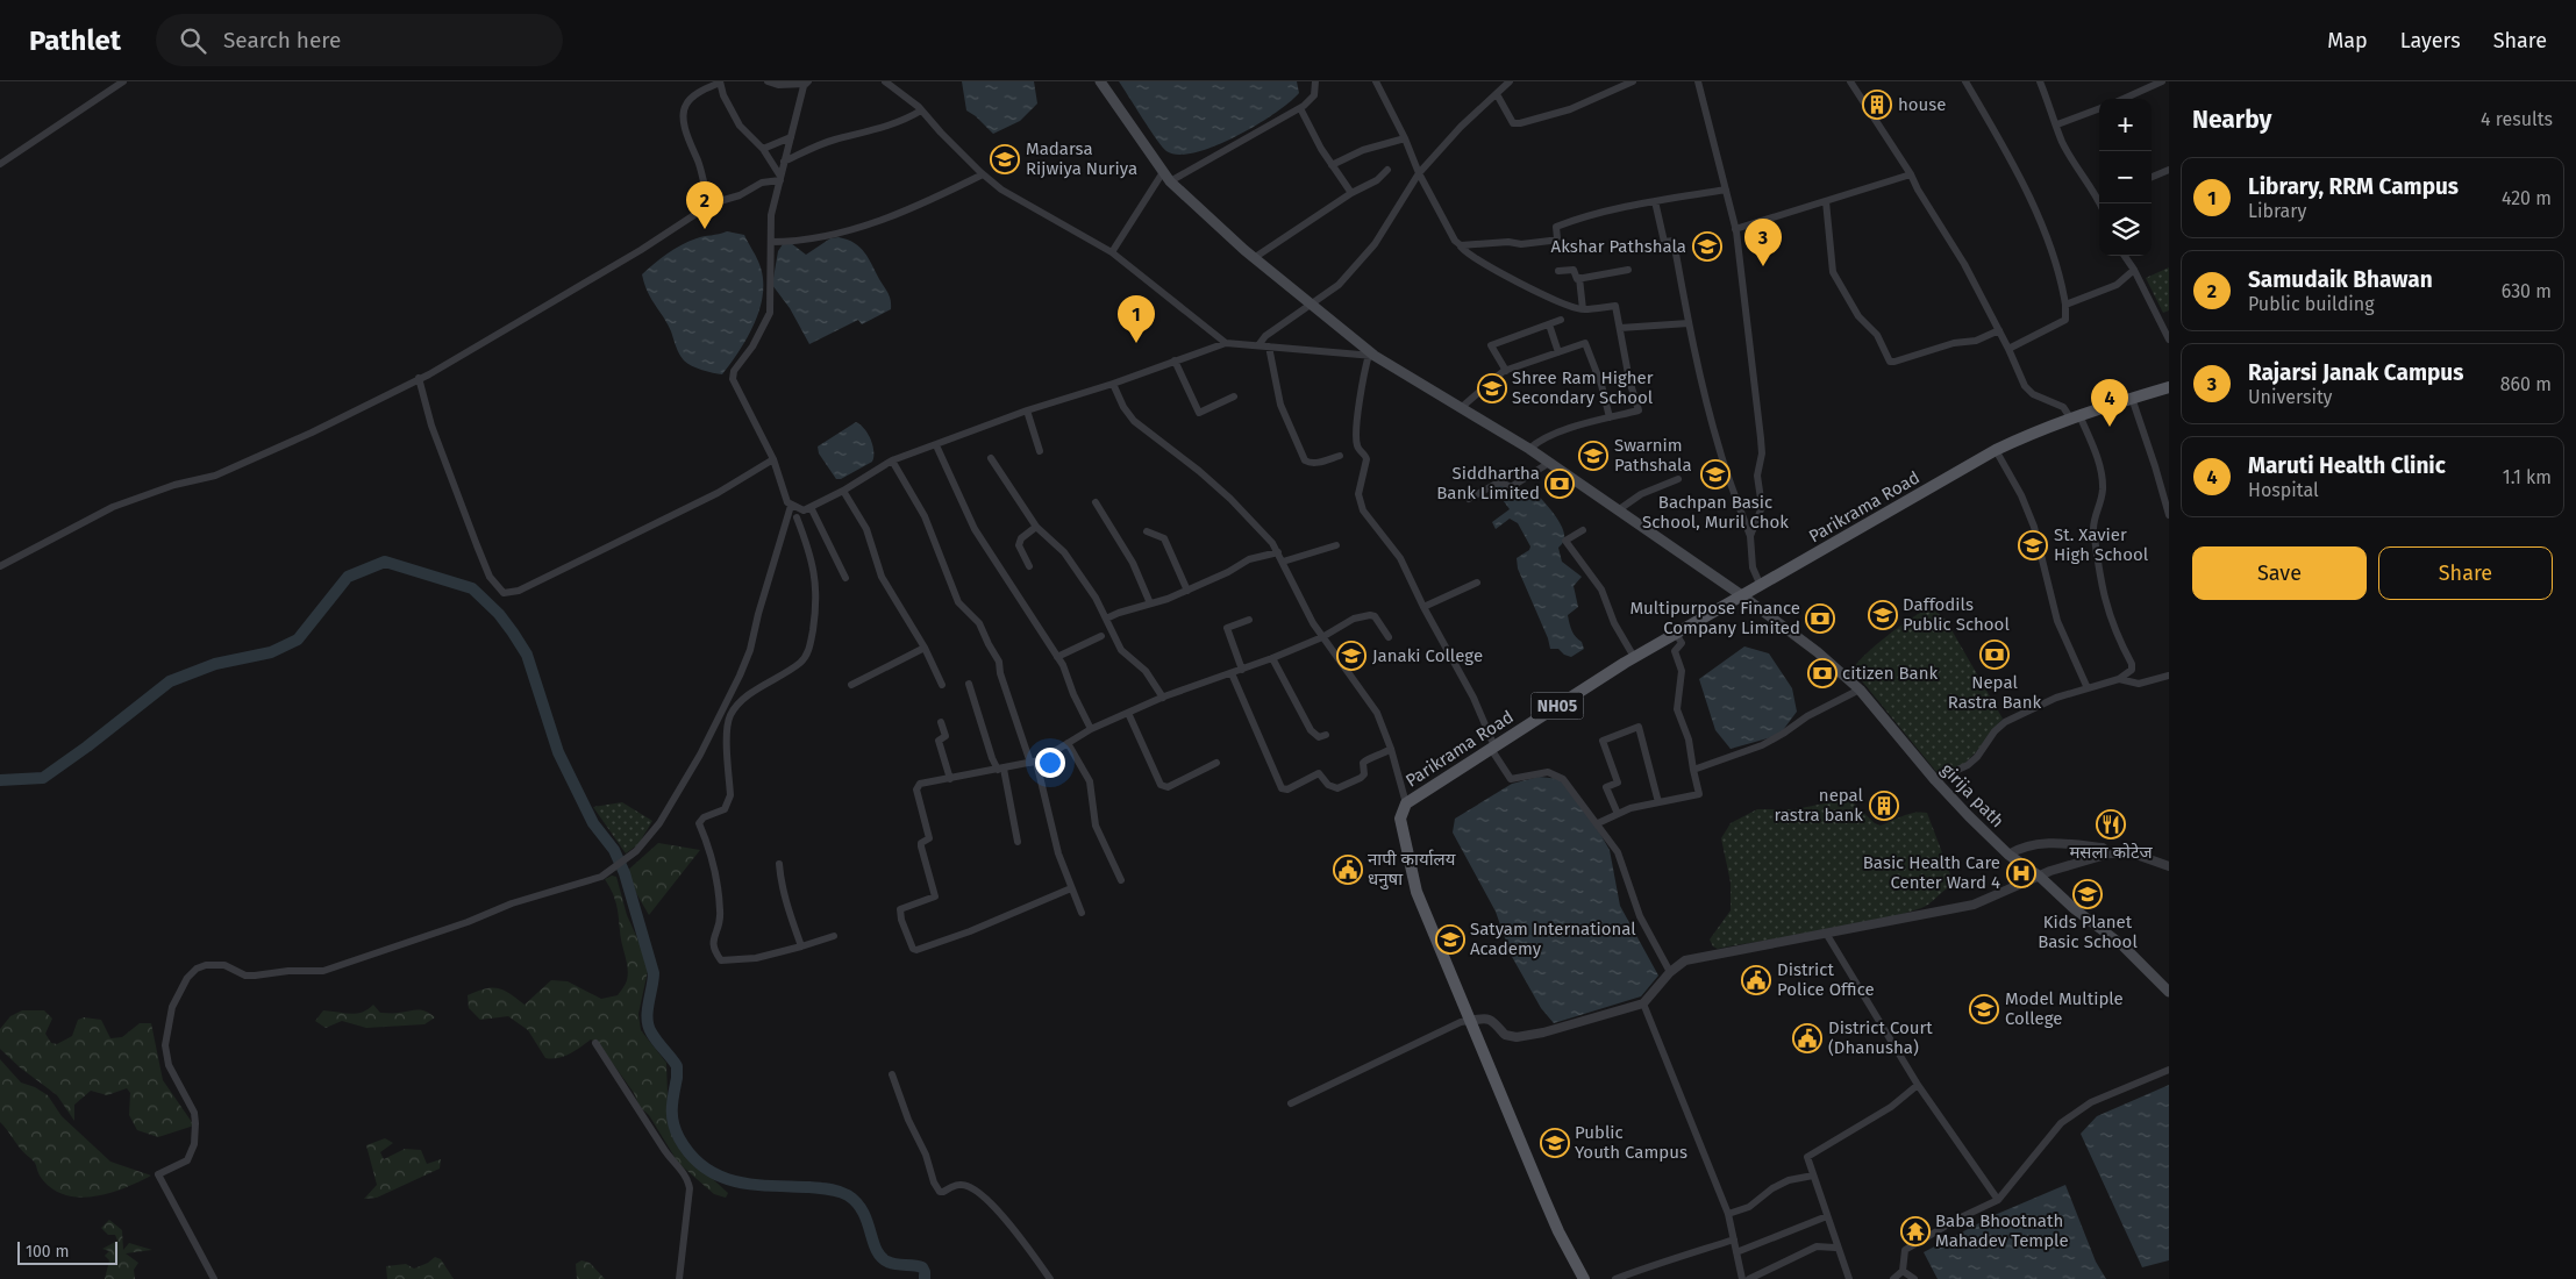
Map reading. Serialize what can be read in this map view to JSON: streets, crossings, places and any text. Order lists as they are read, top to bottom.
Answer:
{
  "streets": {
    "main road": ["Parikrama Road", "NH05", "girija path"]
  },
  "crossings": [
    ["Parikrama Road", "girija path"]
  ],
  "places": {
    "building": ["house", "nepal rastra bank"],
    "school or university": [
      "Madarsa Rijwiya Nuriya",
      "Akshar Pathshala",
      "Shree Ram Higher Secondary School",
      "Swarnim Pathshala",
      "Bachpan Basic School, Muril Chok",
      "St. Xavier High School",
      "Daffodils Public School",
      "Janaki College",
      "Kids Planet Basic School",
      "Satyam International Academy",
      "Model Multiple College",
      "Public Youth Campus"
    ],
    "bank": [
      "Siddhartha Bank Limited",
      "Multipurpose Finance Company Limited",
      "Nepal Rastra Bank",
      "citizen Bank"
    ],
    "restaurant": ["मसला कोटेज"],
    "public building": ["नापी कार्यालय धनुषा", "District Police Office", "District Court (Dhanusha)"],
    "hospital": ["Basic Health Care Center Ward 4"],
    "temple": ["Baba Bhootnath Mahadev Temple"]
  },
  "scale_bar": "100 m",
  "page": {
    "header": "Pathlet",
    "search": "Search here",
    "nav": ["Map", "Layers", "Share"],
    "heading": ["Nearby", "4 results"],
    "map_buttons": ["+", "−"],
    "list": [
      {
        "mark": "1",
        "name": "Library, RRM Campus",
        "note": "Library",
        "value": "420 m"
      },
      {
        "mark": "2",
        "name": "Samudaik Bhawan",
        "note": "Public building",
        "value": "630 m"
      },
      {
        "mark": "3",
        "name": "Rajarsi Janak Campus",
        "note": "University",
        "value": "860 m"
      },
      {
        "mark": "4",
        "name": "Maruti Health Clinic",
        "note": "Hospital",
        "value": "1.1 km"
      }
    ],
    "pins": [
      "2",
      "3",
      "1",
      "4"
    ],
    "buttons": ["Save", "Share"],
    "scale": "100 m"
  }
}
